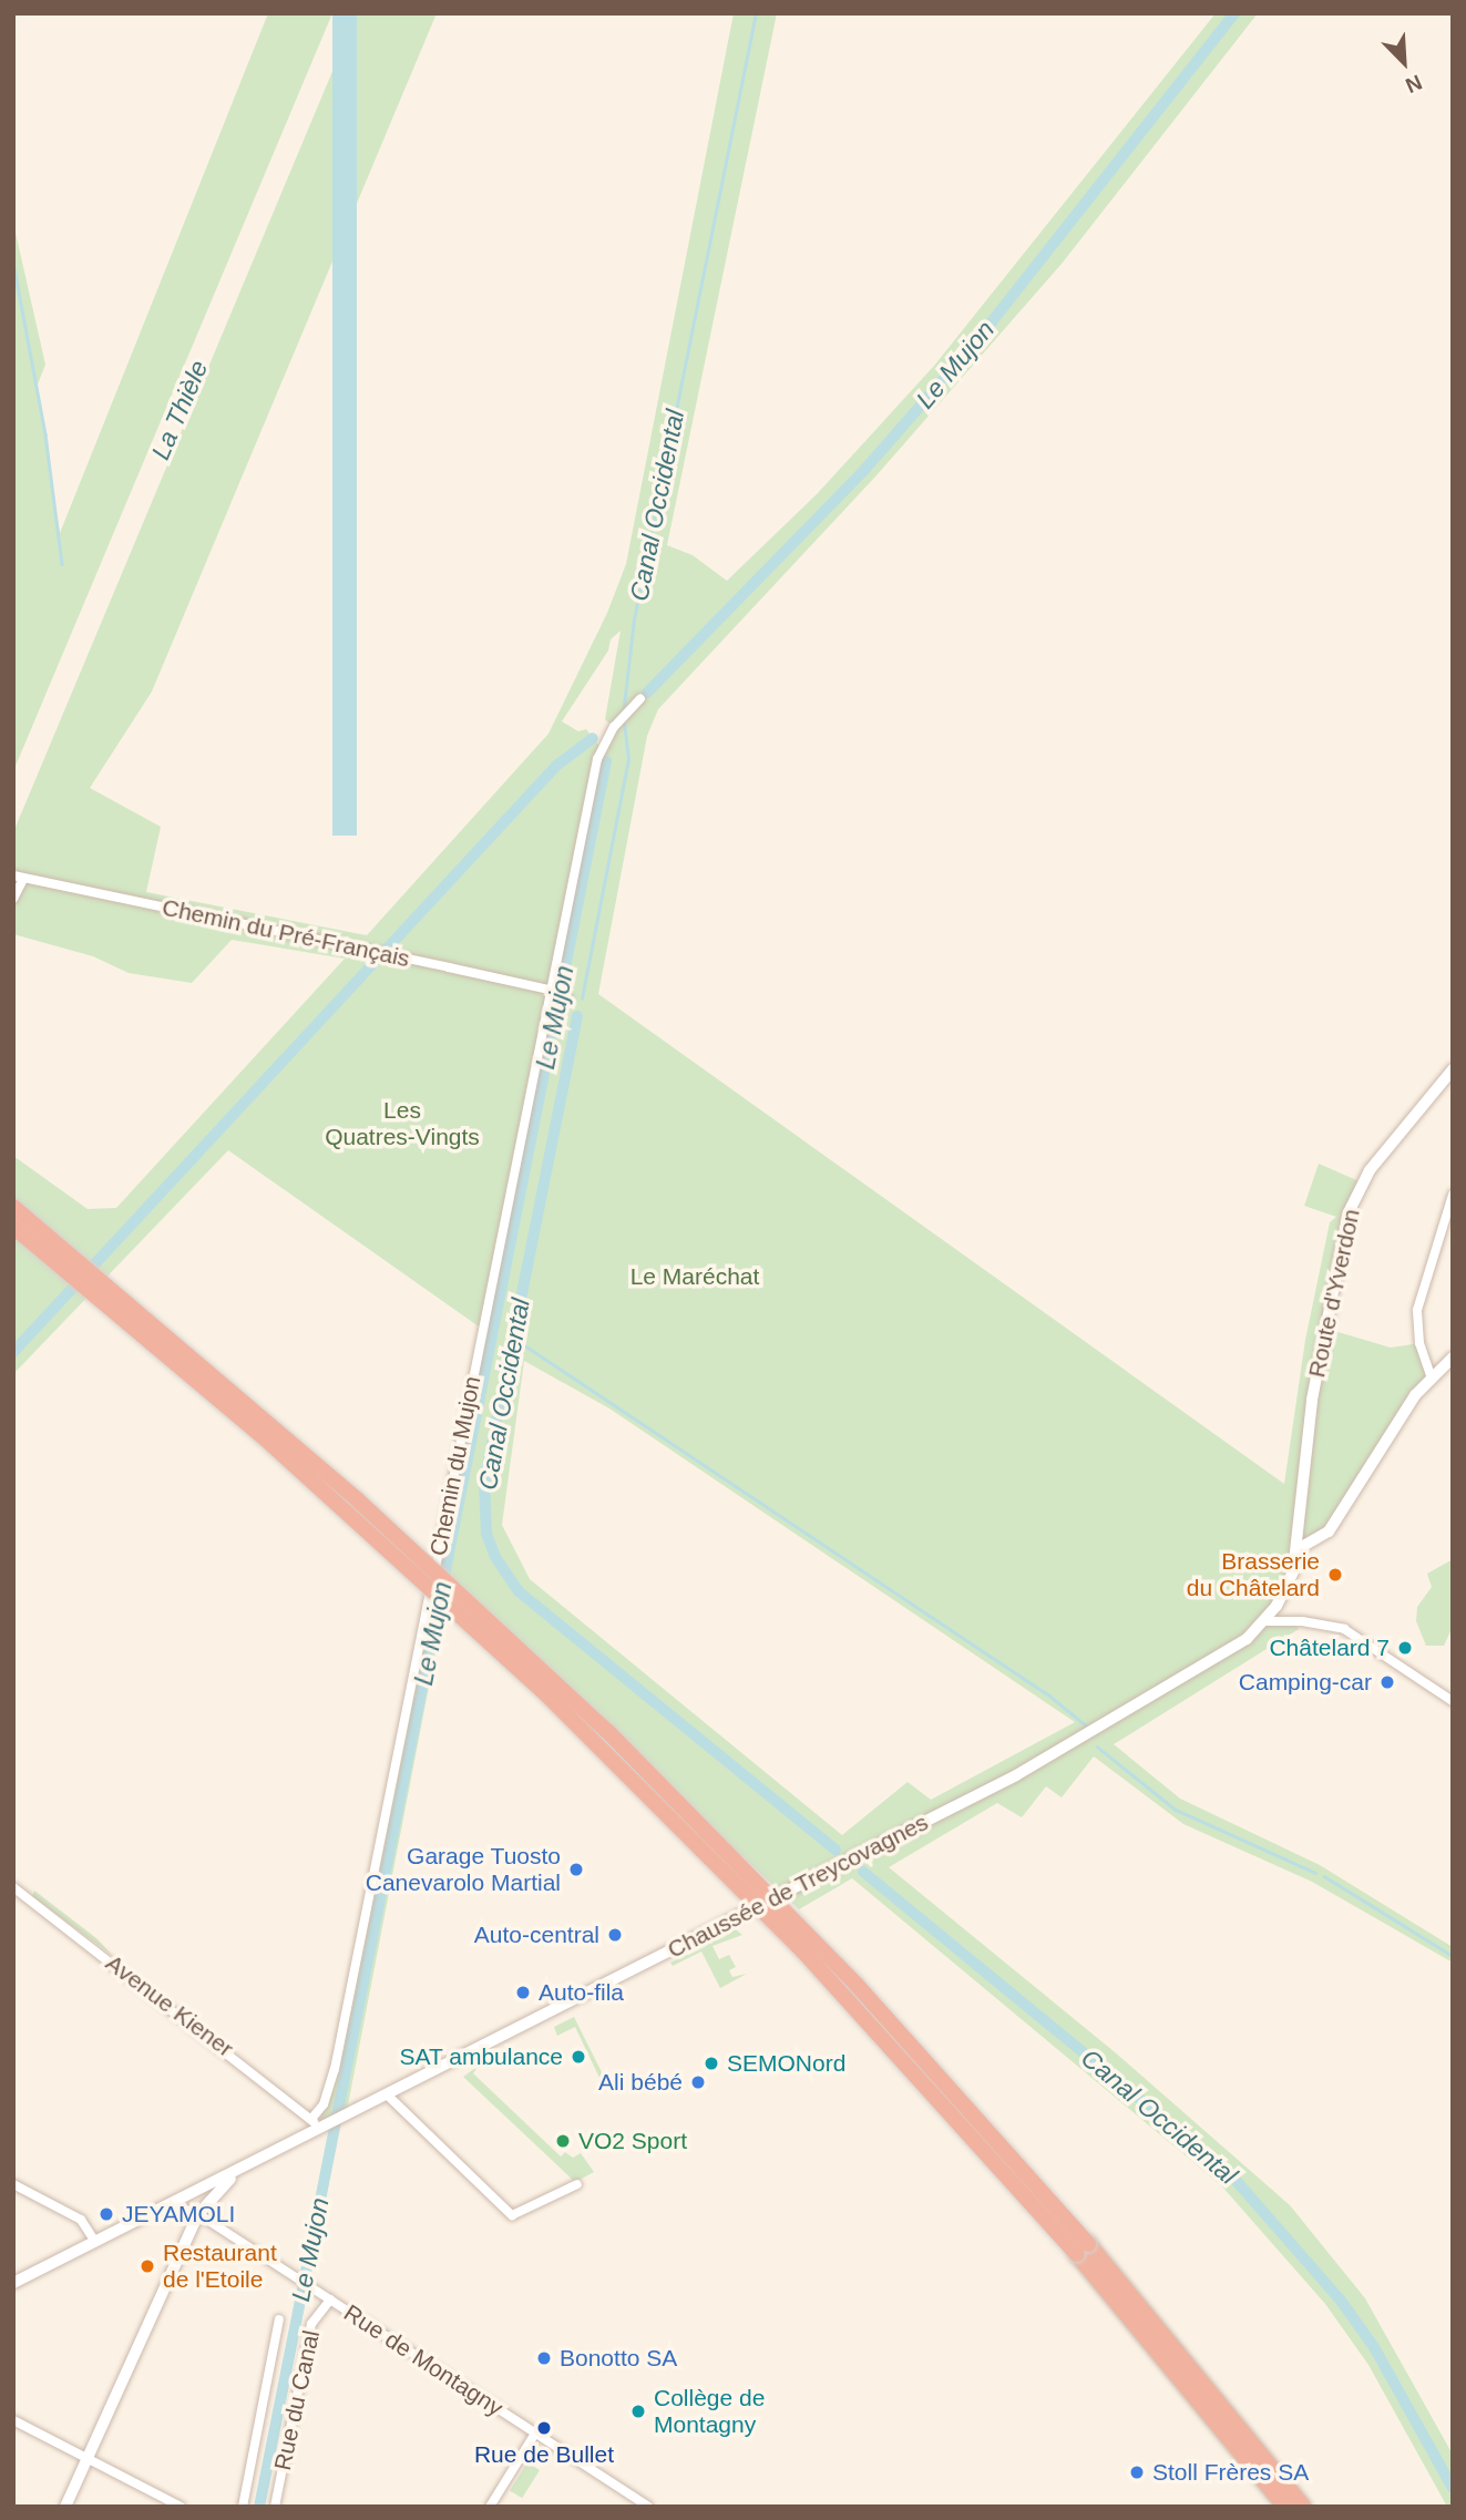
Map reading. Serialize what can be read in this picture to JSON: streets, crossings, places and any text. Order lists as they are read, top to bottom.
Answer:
{
  "streets": {
    "main road": ["Route d'Yverdon", "Chaussée de Treycovagnes"],
    "street": [
      "Chemin du Pré-Français",
      "Chemin du Mujon",
      "Avenue Kiener",
      "Rue de Montagny",
      "Rue du Canal"
    ]
  },
  "crossings": [
    ["Chemin du Pré-Français", "Chemin du Mujon"],
    ["Route d'Yverdon", "Chaussée de Treycovagnes"],
    ["Chemin du Mujon", "Chaussée de Treycovagnes"],
    ["Chemin du Mujon", "Avenue Kiener"],
    ["Chaussée de Treycovagnes", "Avenue Kiener"],
    ["Rue de Montagny", "Rue du Canal"]
  ],
  "water": ["Le Mujon", "La Thièle", "Canal Occidental"],
  "parks": ["Les Quatres-Vingts", "Le Maréchat"],
  "places": [
    "Brasserie du Châtelard",
    "Châtelard 7",
    "Camping-car",
    "Garage Tuosto Canevarolo Martial",
    "Auto-central",
    "Auto-fila",
    "SAT ambulance",
    "SEMONord",
    "Ali bébé",
    "VO2 Sport",
    "JEYAMOLI",
    "Restaurant de l'Etoile",
    "Bonotto SA",
    "Collège de Montagny",
    "Rue de Bullet",
    "Stoll Frères SA"
  ],
  "north": "bottom right"
}
